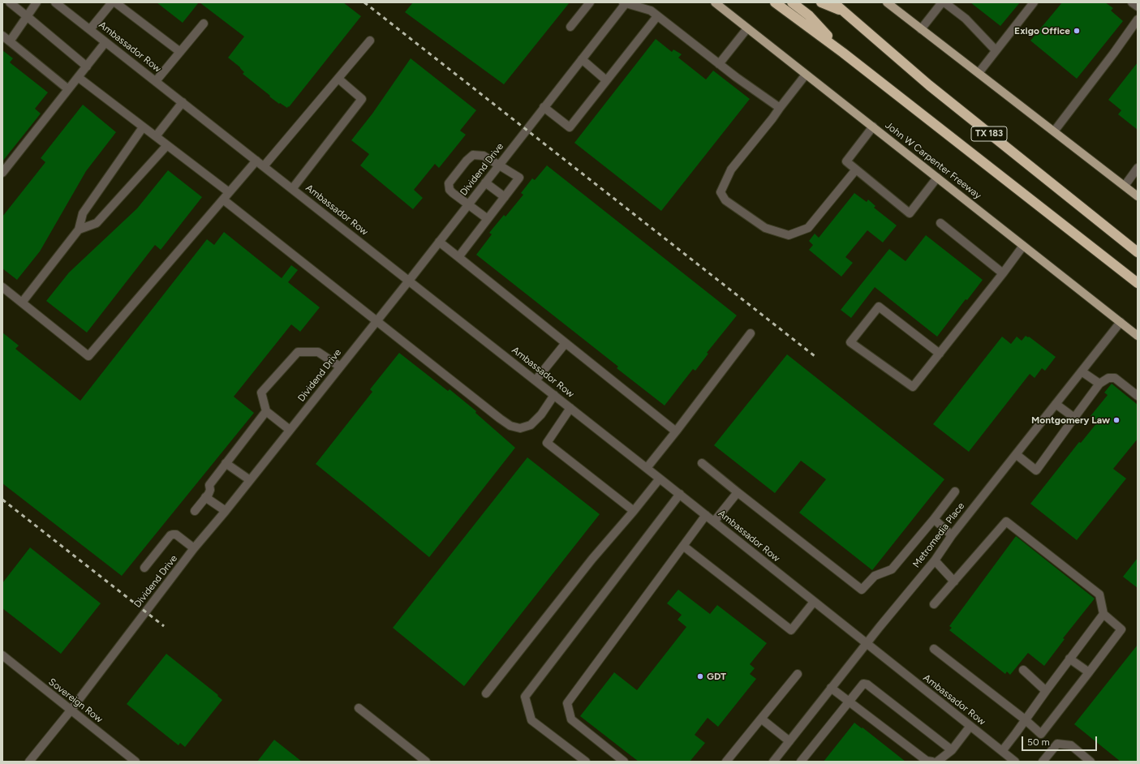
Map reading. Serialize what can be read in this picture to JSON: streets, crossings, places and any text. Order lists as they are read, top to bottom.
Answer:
{
  "streets": {
    "highway": ["TX 183"],
    "main road": ["John W Carpenter Freeway"],
    "street": [
      "Ambassador Row",
      "Dividend Drive",
      "Metromedia Place",
      "Sovereign Row"
    ]
  },
  "crossings": [
    ["Ambassador Row", "Dividend Drive"],
    ["Ambassador Row", "Metromedia Place"],
    ["John W Carpenter Freeway", "Metromedia Place"],
    ["Dividend Drive", "Sovereign Row"]
  ],
  "places": ["Exigo Office", "Montgomery Law", "GDT"],
  "scale_bar": "50 m"
}
